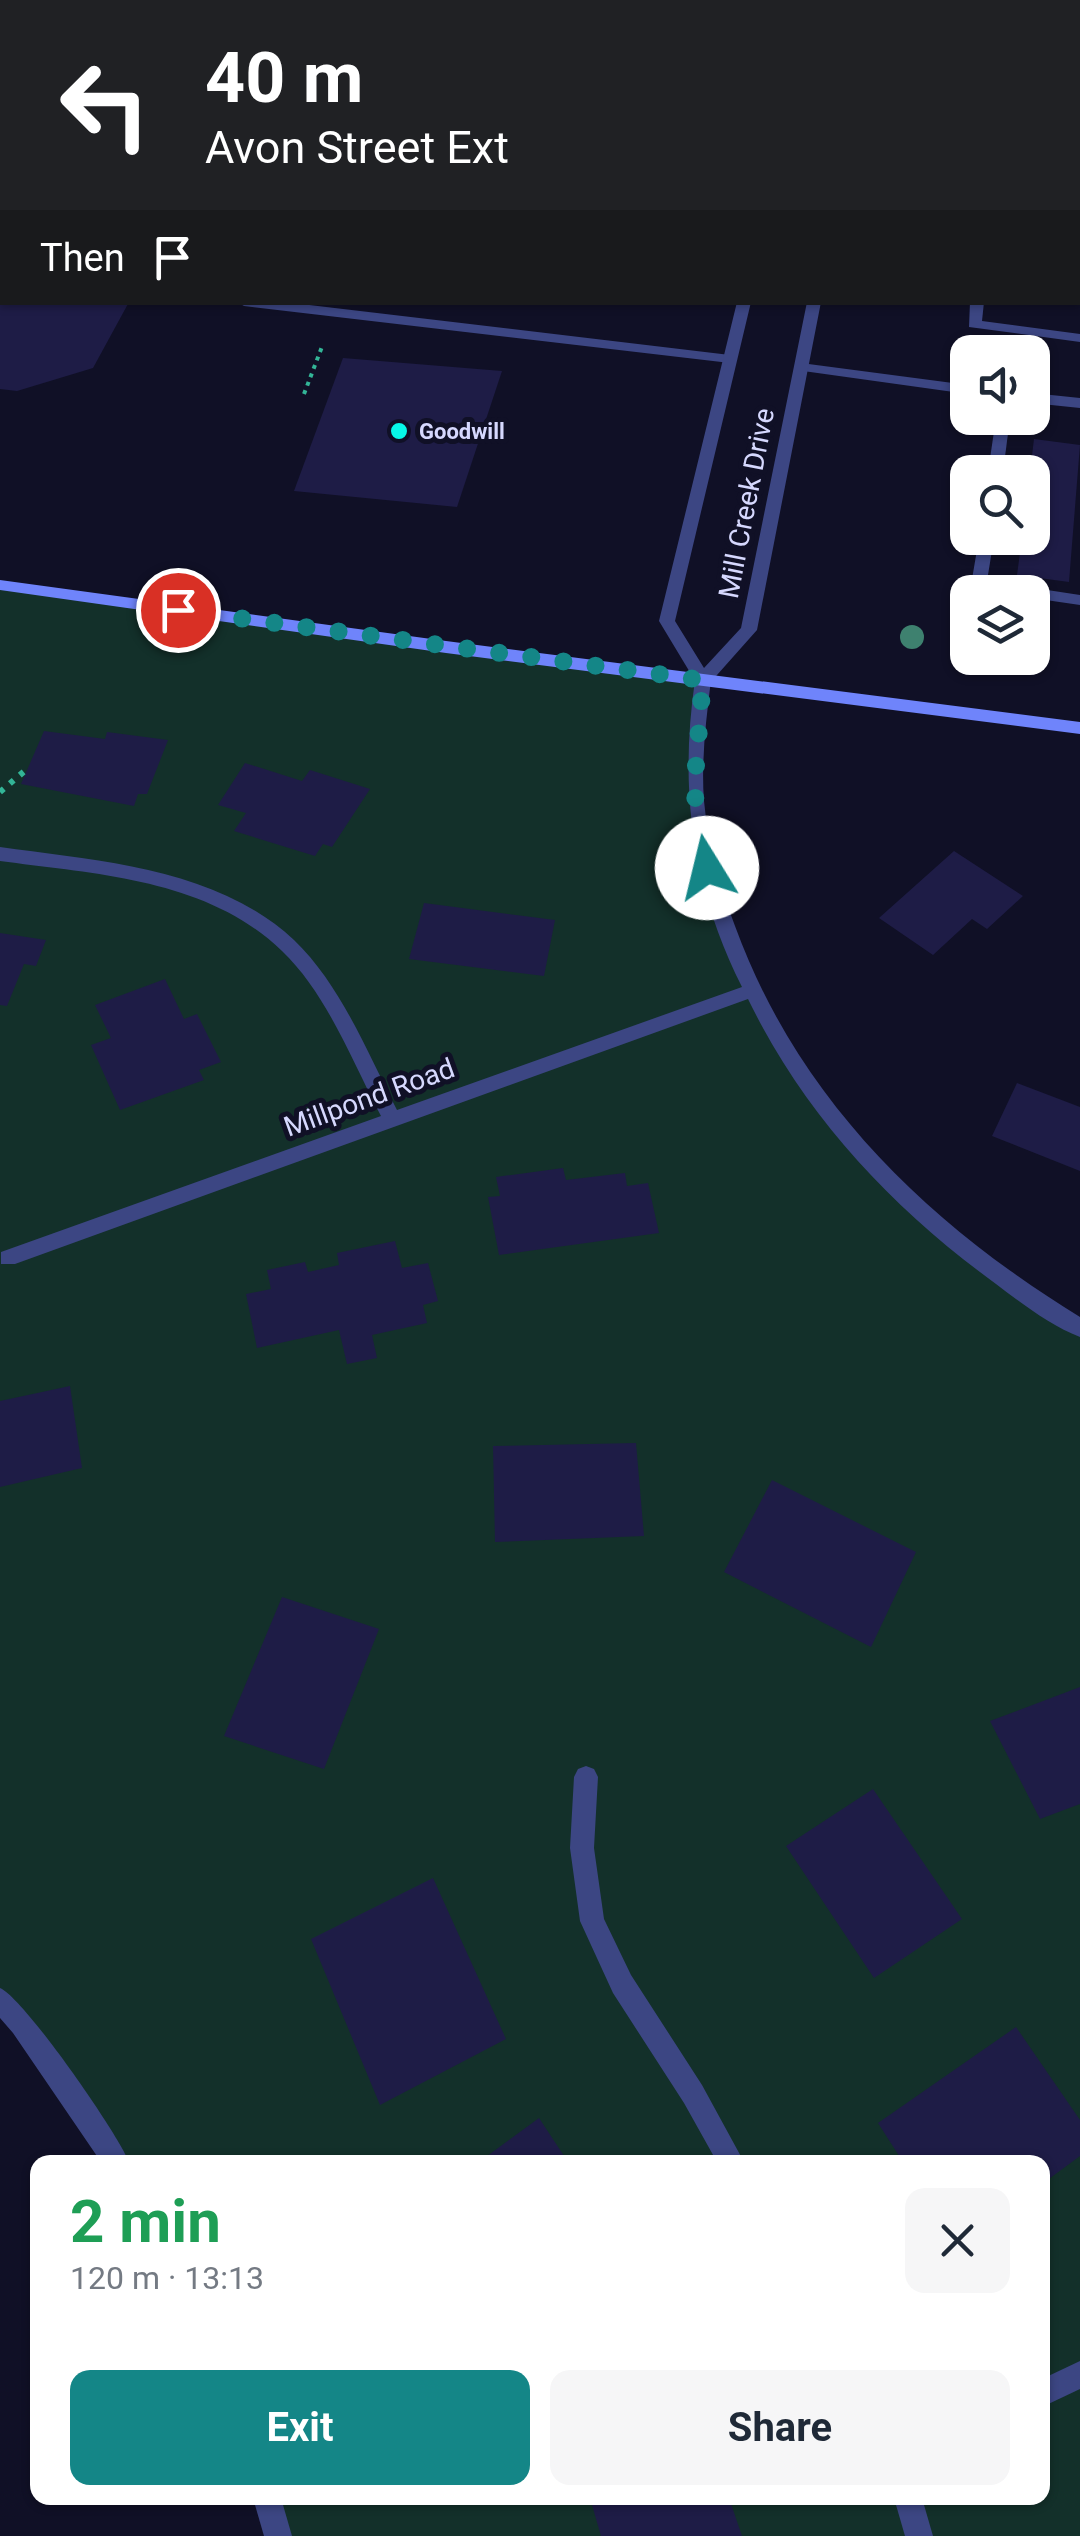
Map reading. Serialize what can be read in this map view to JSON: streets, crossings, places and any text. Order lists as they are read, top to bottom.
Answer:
{
  "streets": {
    "street": ["Mill Creek Drive", "Millpond Road"]
  },
  "places": ["Goodwill"],
  "page": {
    "turn": ["40 m", "Avon Street Ext"],
    "then": "Then",
    "heading": ["2 min", "120 m · 13:13"],
    "buttons": ["Exit", "Share"]
  }
}
